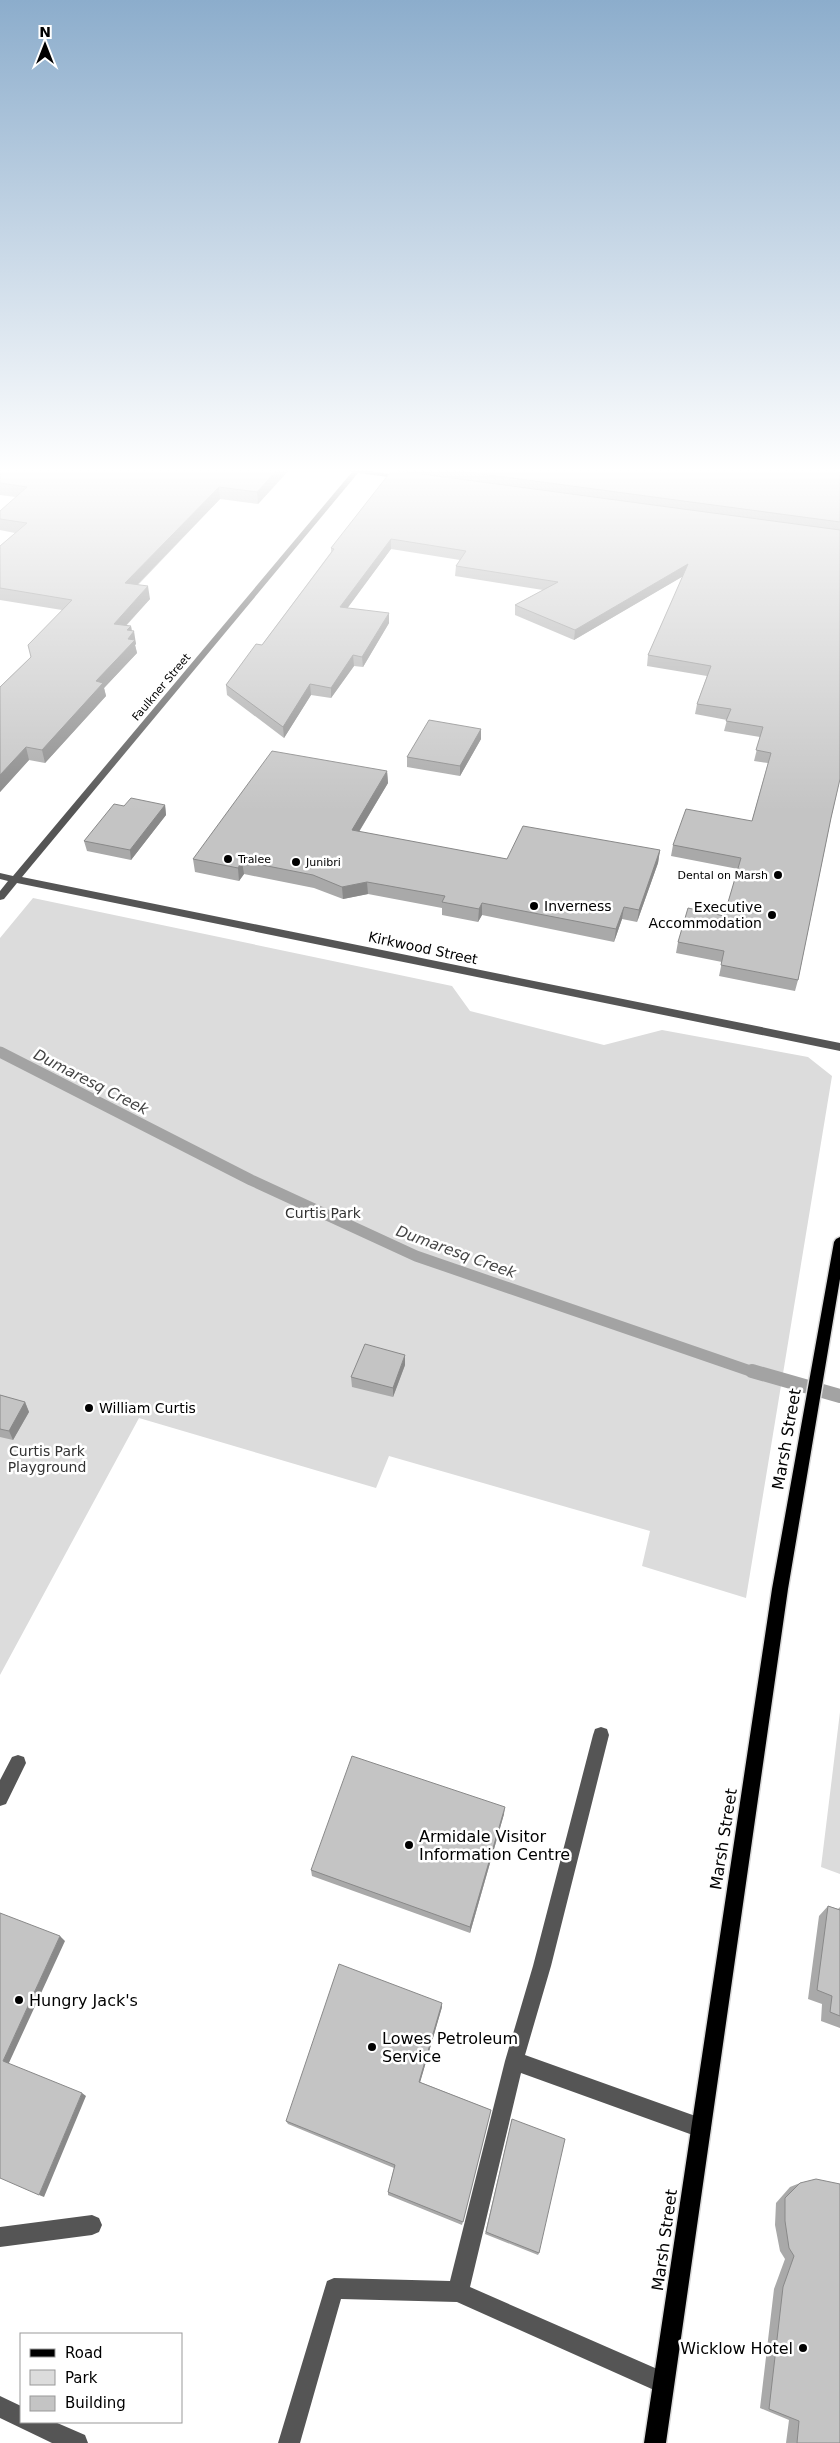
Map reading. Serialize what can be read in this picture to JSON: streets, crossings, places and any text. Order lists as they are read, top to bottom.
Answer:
{
  "streets": {
    "main road": ["Marsh Street"],
    "street": ["Faulkner Street", "Kirkwood Street"]
  },
  "crossings": [
    ["Faulkner Street", "Kirkwood Street"]
  ],
  "water": ["Dumaresq Creek"],
  "parks": ["Curtis Park", "Curtis Park Playground"],
  "places": [
    "Tralee",
    "Junibri",
    "Dental on Marsh",
    "Inverness",
    "Executive Accommodation",
    "William Curtis",
    "Armidale Visitor Information Centre",
    "Hungry Jack's",
    "Lowes Petroleum Service",
    "Wicklow Hotel"
  ],
  "legend": ["Road", "Park", "Building"],
  "north": "top"
}
